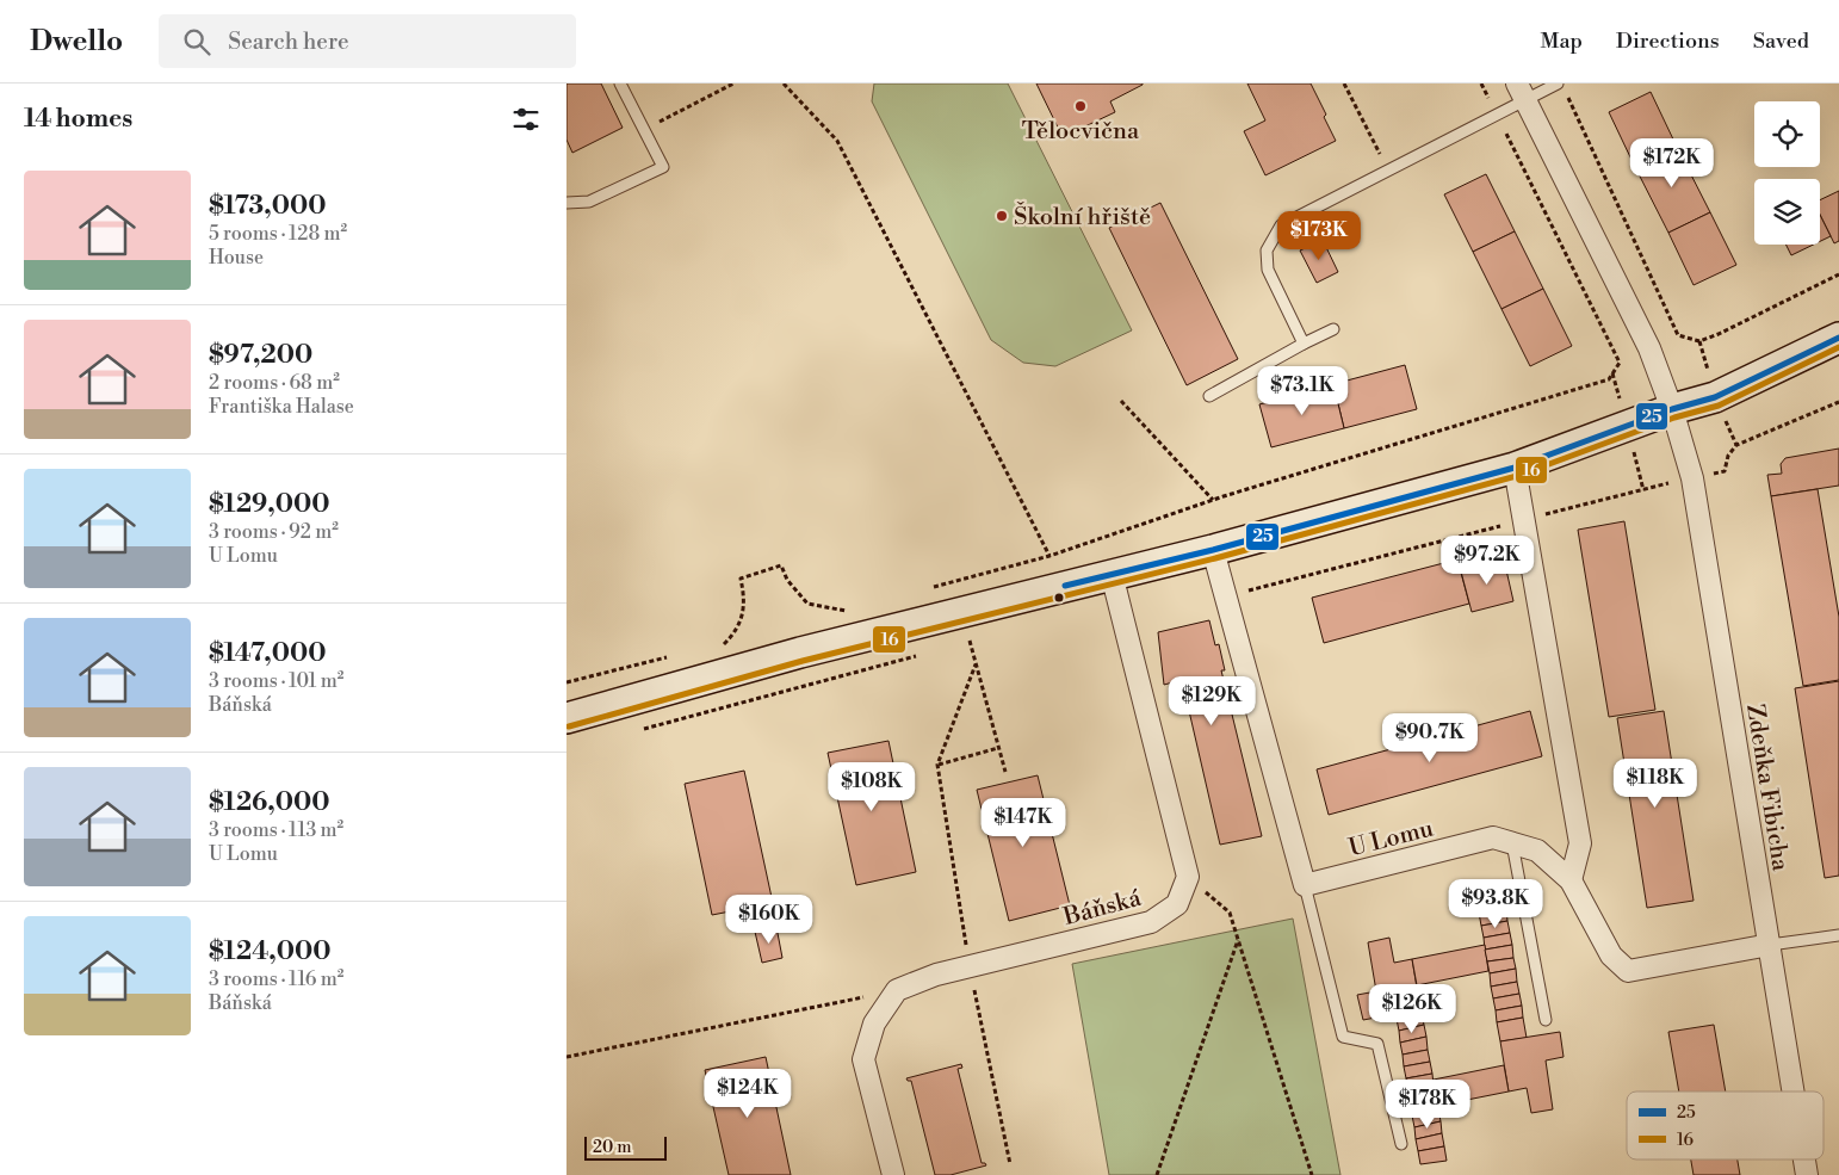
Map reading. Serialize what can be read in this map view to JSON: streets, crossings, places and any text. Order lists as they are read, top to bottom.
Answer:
{
  "streets": {
    "street": ["Zdeňka Fibicha", "U Lomu", "Báňská"]
  },
  "crossings": [
    ["Zdeňka Fibicha", "U Lomu"]
  ],
  "places": ["Tělocvična", "Školní hřiště"],
  "lines": ["transit line 25", "transit line 16"],
  "legend": ["25", "16"],
  "scale_bar": "20 m",
  "page": {
    "header": "Dwello",
    "search": "Search here",
    "nav": ["Map", "Directions", "Saved"],
    "heading": "14 homes",
    "price": [
      "$172K",
      "$173K",
      "$73.1K",
      "$97.2K",
      "$129K",
      "$90.7K",
      "$118K",
      "$108K",
      "$147K",
      "$93.8K",
      "$160K",
      "$126K",
      "$124K",
      "$178K"
    ],
    "list": [
      {
        "name": "$173,000",
        "note": "5 rooms · 128 m² · House"
      },
      {
        "name": "$97,200",
        "note": "2 rooms · 68 m² · Františka Halase"
      },
      {
        "name": "$129,000",
        "note": "3 rooms · 92 m² · U Lomu"
      },
      {
        "name": "$147,000",
        "note": "3 rooms · 101 m² · Báňská"
      },
      {
        "name": "$126,000",
        "note": "3 rooms · 113 m² · U Lomu"
      },
      {
        "name": "$124,000",
        "note": "3 rooms · 116 m² · Báňská"
      }
    ],
    "scale": "20 m"
  }
}
